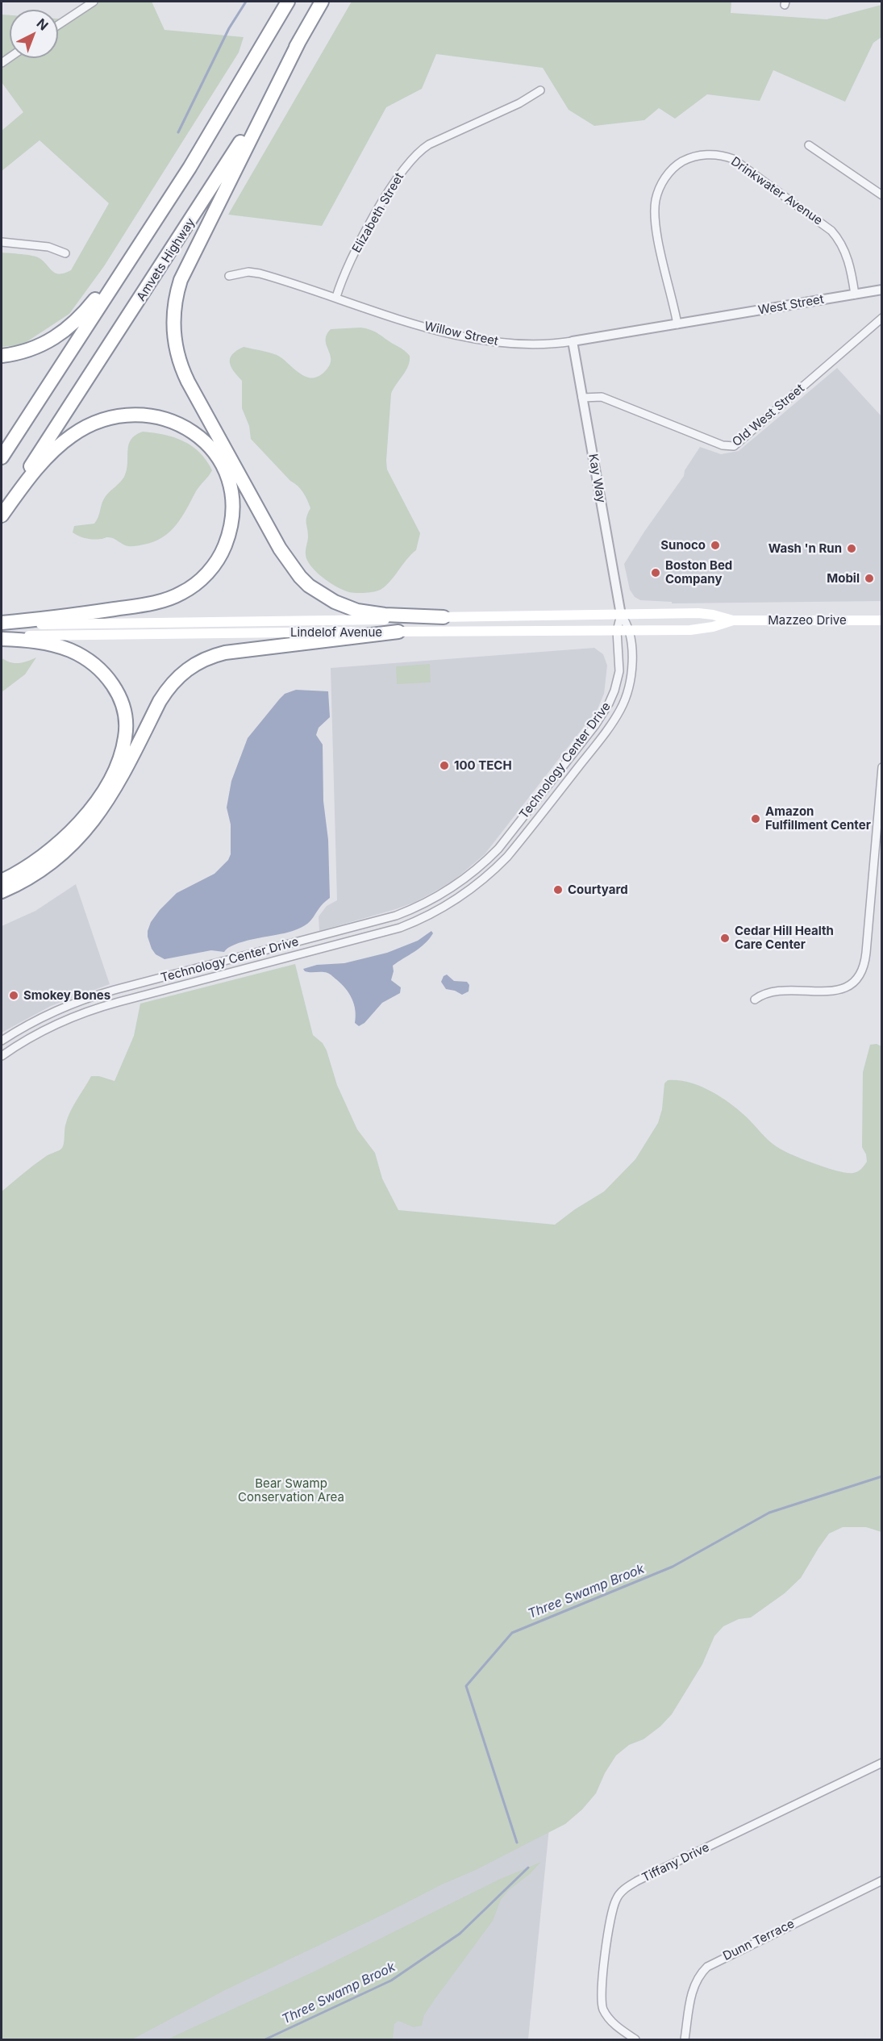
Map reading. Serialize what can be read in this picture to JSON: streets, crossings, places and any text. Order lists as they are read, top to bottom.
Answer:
{
  "streets": {
    "highway": ["Amvets Highway"],
    "main road": ["Mazzeo Drive", "Lindelof Avenue"],
    "street": [
      "Drinkwater Avenue",
      "Elizabeth Street",
      "West Street",
      "Willow Street",
      "Old West Street",
      "Kay Way",
      "Technology Center Drive",
      "Tiffany Drive",
      "Dunn Terrace"
    ]
  },
  "crossings": [
    ["Drinkwater Avenue", "West Street"],
    ["Drinkwater Avenue", "Willow Street"],
    ["Elizabeth Street", "Willow Street"],
    ["West Street", "Willow Street"],
    ["Willow Street", "Kay Way"],
    ["Old West Street", "Kay Way"],
    ["Kay Way", "Lindelof Avenue"],
    ["Kay Way", "Technology Center Drive"],
    ["Mazzeo Drive", "Lindelof Avenue"],
    ["Lindelof Avenue", "Technology Center Drive"]
  ],
  "water": ["Three Swamp Brook"],
  "parks": ["Bear Swamp Conservation Area"],
  "places": [
    "Sunoco",
    "Wash 'n Run",
    "Boston Bed Company",
    "Mobil",
    "100 TECH",
    "Amazon Fulfillment Center",
    "Courtyard",
    "Cedar Hill Health Care Center",
    "Smokey Bones"
  ],
  "north": "top right"
}
